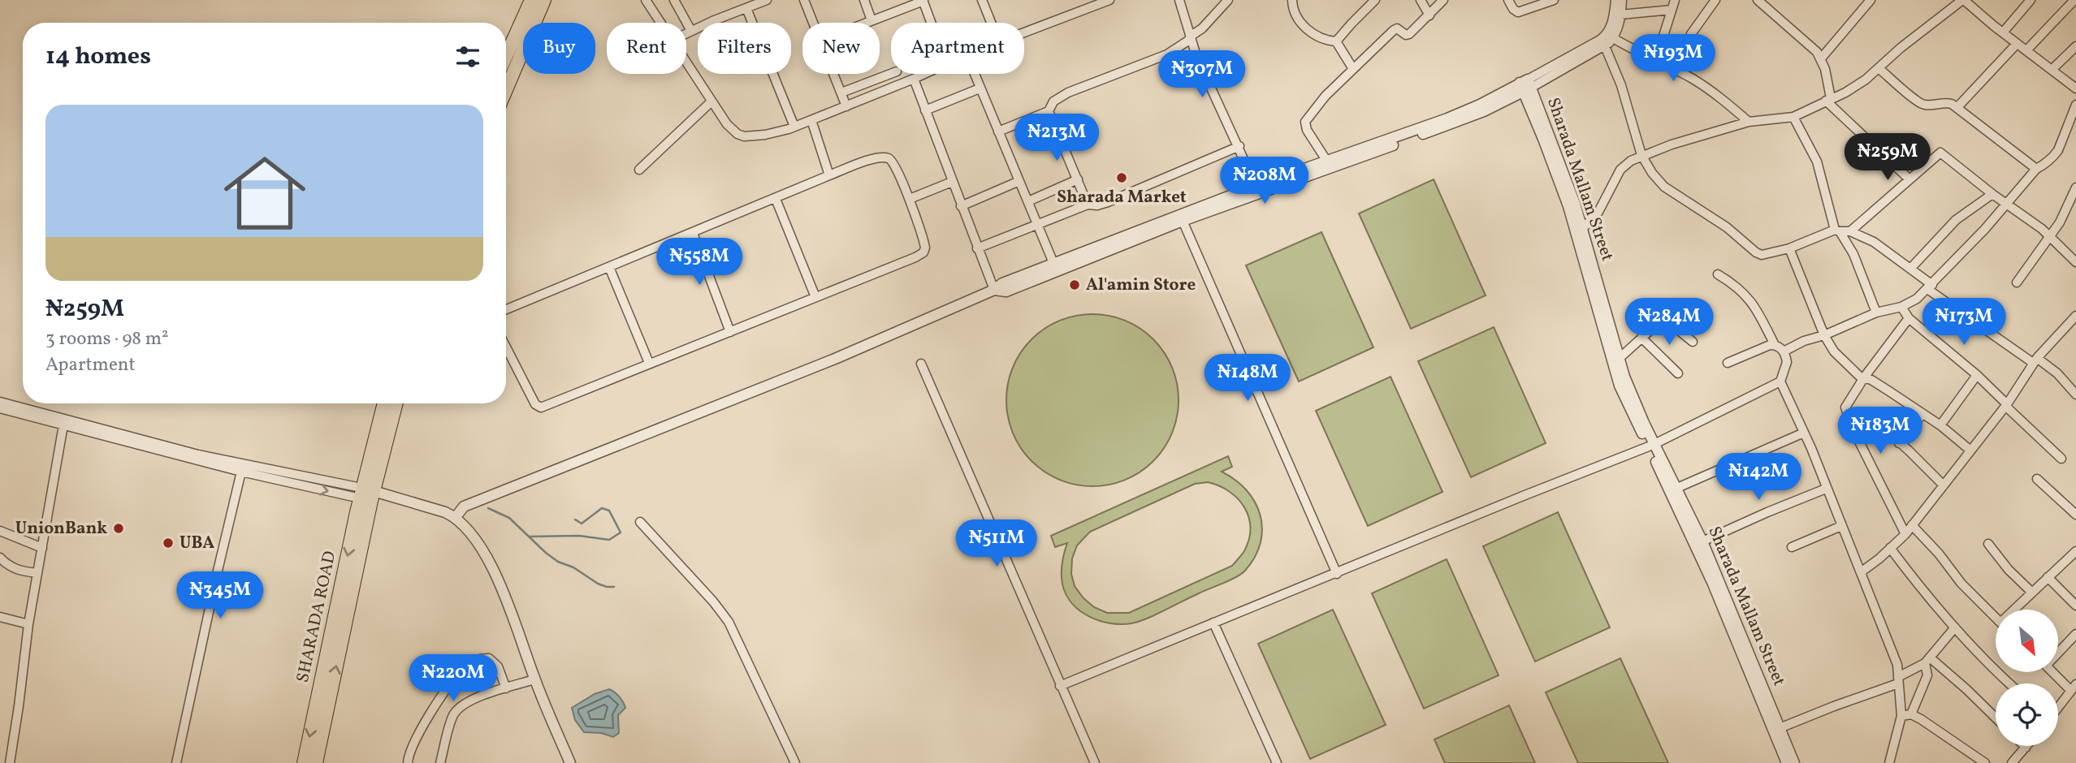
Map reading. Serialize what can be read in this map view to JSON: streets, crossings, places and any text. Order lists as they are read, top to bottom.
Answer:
{
  "streets": {
    "main road": ["SHARADA ROAD"],
    "street": ["Sharada Mallam Street"]
  },
  "places": [
    "Sharada Market",
    "Al'amin Store",
    "UnionBank",
    "UBA"
  ],
  "north": "bottom right",
  "page": {
    "chip": [
      "Buy",
      "Rent",
      "Filters",
      "New",
      "Apartment"
    ],
    "heading": "14 homes",
    "price": [
      "₦193M",
      "₦307M",
      "₦213M",
      "₦259M",
      "₦208M",
      "₦558M",
      "₦284M",
      "₦173M",
      "₦148M",
      "₦183M",
      "₦142M",
      "₦511M",
      "₦345M",
      "₦220M"
    ],
    "list": [
      {
        "name": "₦259M",
        "note": "3 rooms · 98 m² · Apartment"
      }
    ]
  }
}
